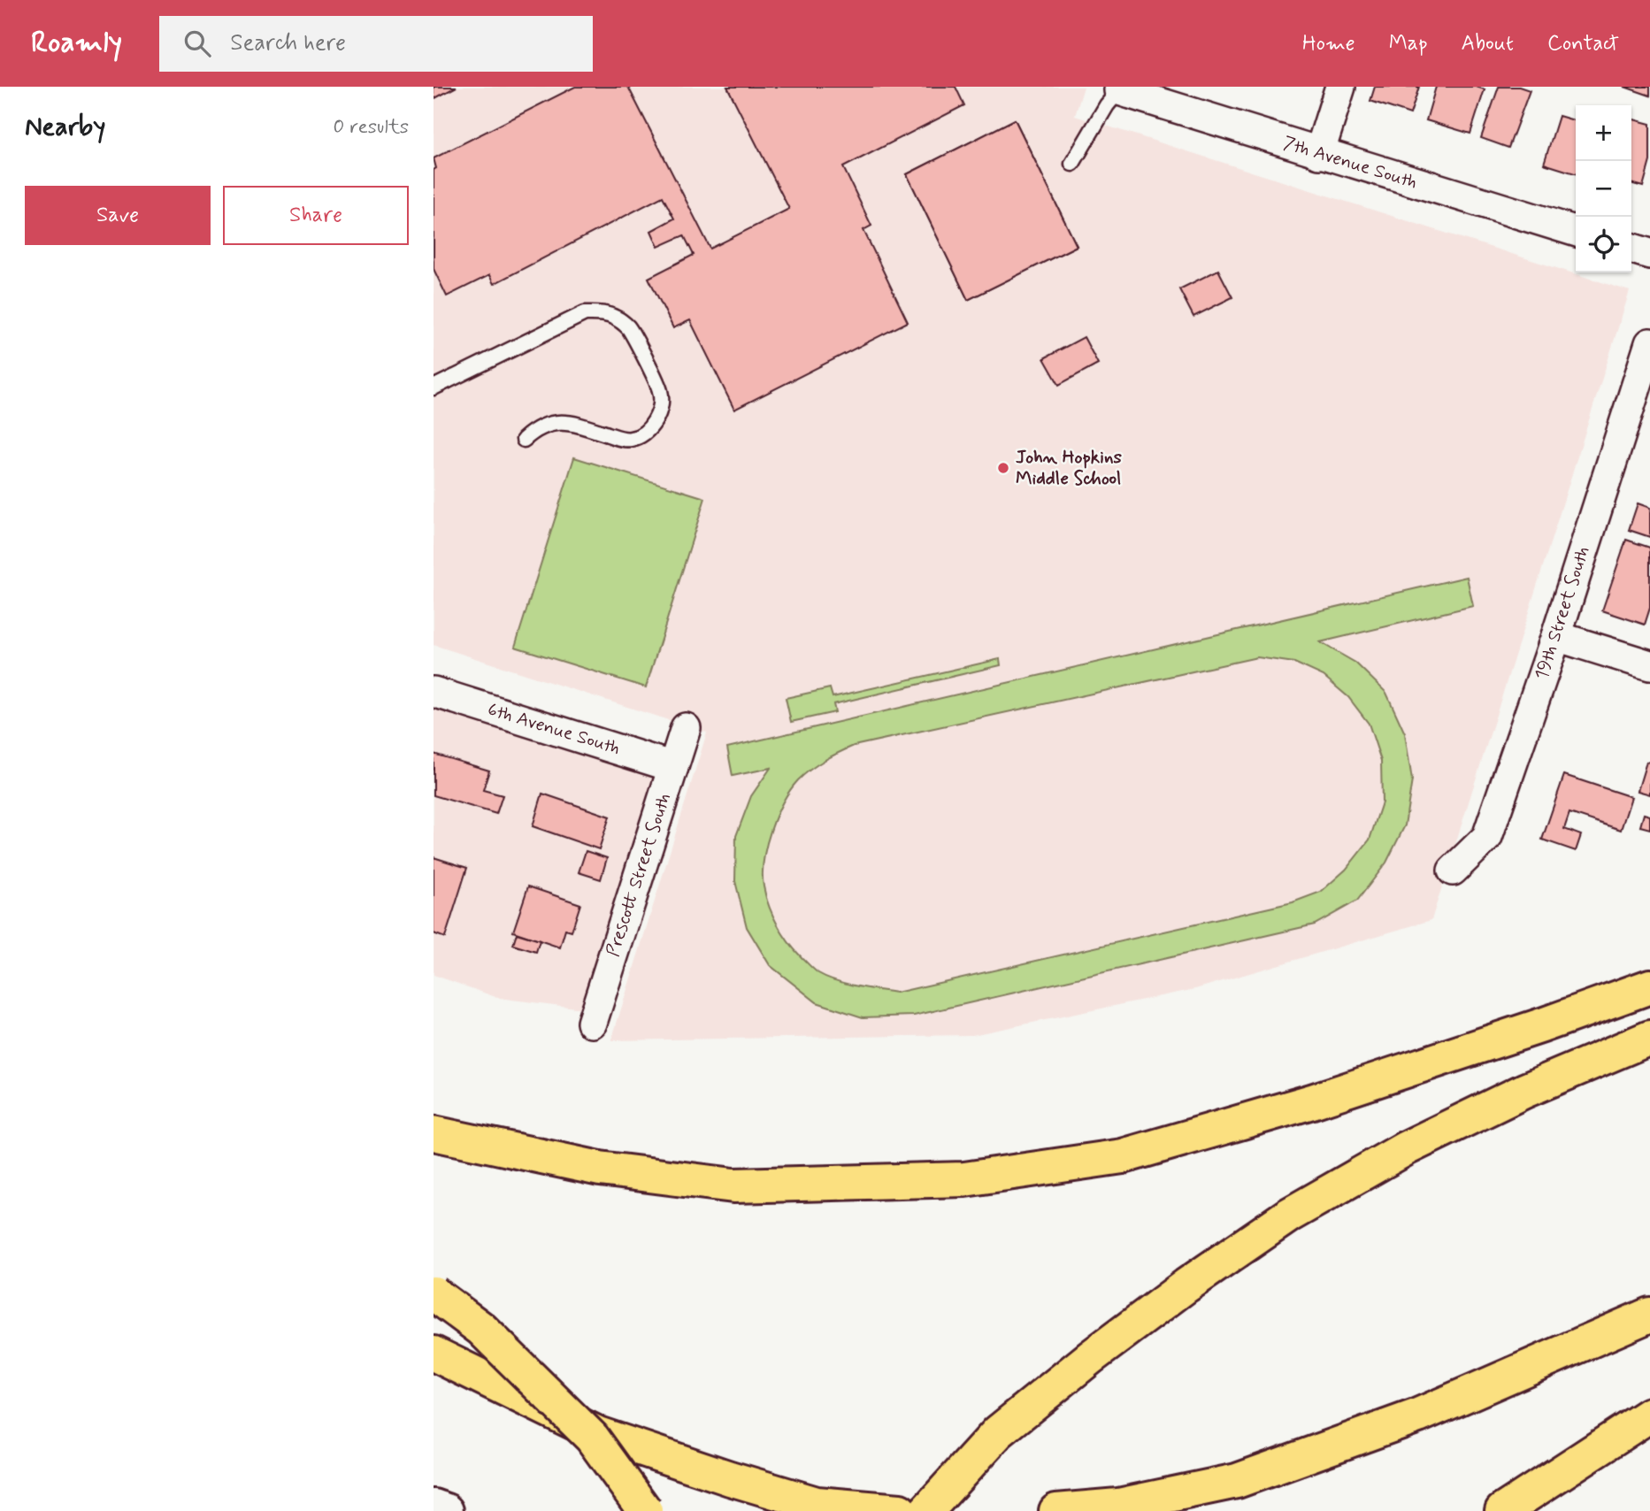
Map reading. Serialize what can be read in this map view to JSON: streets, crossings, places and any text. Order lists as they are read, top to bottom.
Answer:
{
  "streets": {
    "street": [
      "7th Avenue South",
      "19th Street South",
      "6th Avenue South",
      "Prescott Street South"
    ]
  },
  "crossings": [
    ["6th Avenue South", "Prescott Street South"]
  ],
  "places": ["John Hopkins Middle School"],
  "page": {
    "header": "Roamly",
    "search": "Search here",
    "nav": [
      "Home",
      "Map",
      "About",
      "Contact"
    ],
    "heading": ["Nearby", "0 results"],
    "map_buttons": ["+", "−"],
    "buttons": ["Save", "Share"]
  }
}
